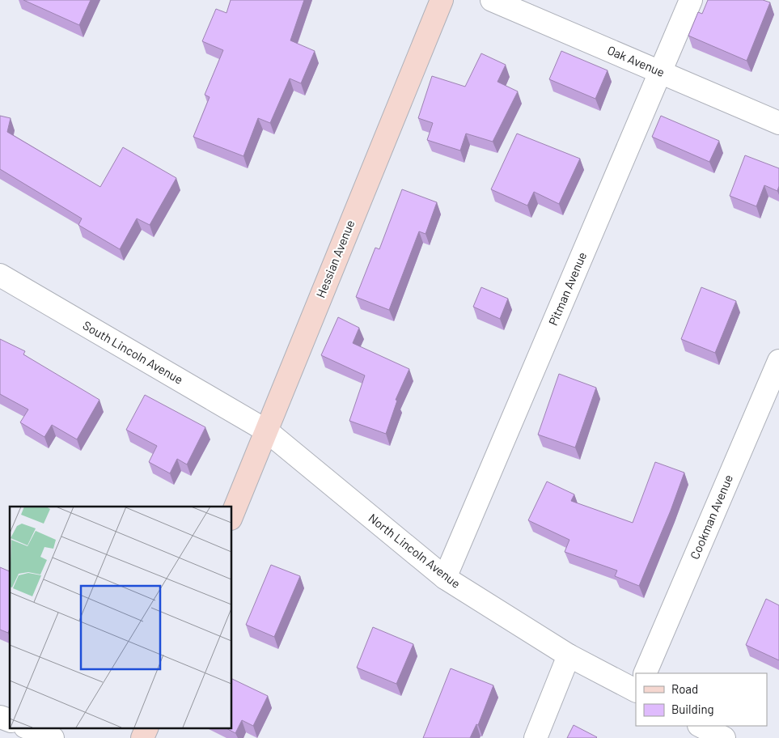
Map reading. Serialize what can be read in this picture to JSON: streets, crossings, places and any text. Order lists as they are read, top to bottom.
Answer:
{
  "streets": {
    "main road": ["Hessian Avenue"],
    "street": [
      "Oak Avenue",
      "Pitman Avenue",
      "South Lincoln Avenue",
      "Cookman Avenue",
      "North Lincoln Avenue"
    ]
  },
  "crossings": [
    ["Oak Avenue", "Pitman Avenue"],
    ["Hessian Avenue", "South Lincoln Avenue"],
    ["Hessian Avenue", "North Lincoln Avenue"],
    ["Pitman Avenue", "North Lincoln Avenue"],
    ["South Lincoln Avenue", "North Lincoln Avenue"]
  ],
  "legend": ["Road", "Building"]
}
